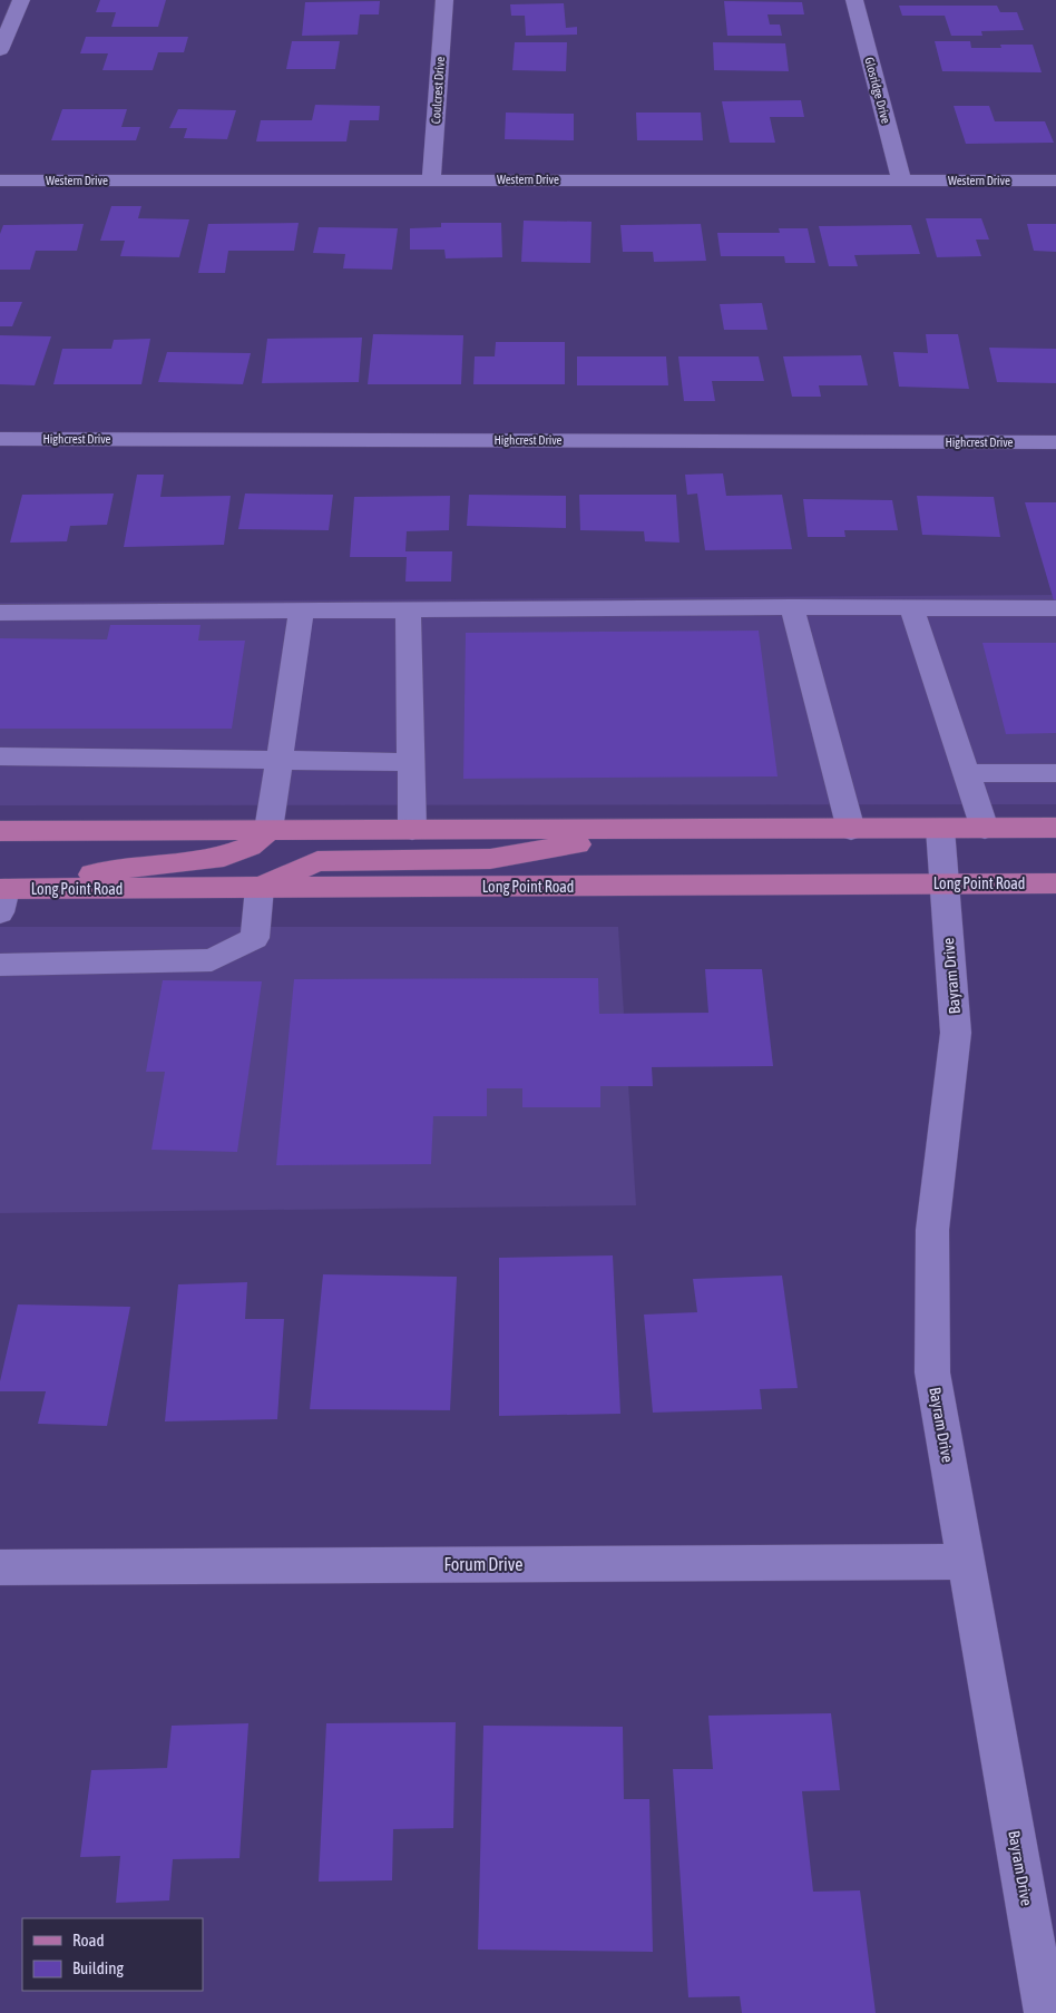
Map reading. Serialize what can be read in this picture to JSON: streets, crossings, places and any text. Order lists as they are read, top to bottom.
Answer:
{
  "streets": {
    "main road": ["Long Point Road"],
    "street": [
      "Coulcrest Drive",
      "Glosridge Drive",
      "Western Drive",
      "Highcrest Drive",
      "Bayram Drive",
      "Forum Drive"
    ]
  },
  "crossings": [
    ["Coulcrest Drive", "Western Drive"],
    ["Glosridge Drive", "Western Drive"],
    ["Long Point Road", "Bayram Drive"],
    ["Bayram Drive", "Forum Drive"]
  ],
  "legend": ["Road", "Building"]
}
